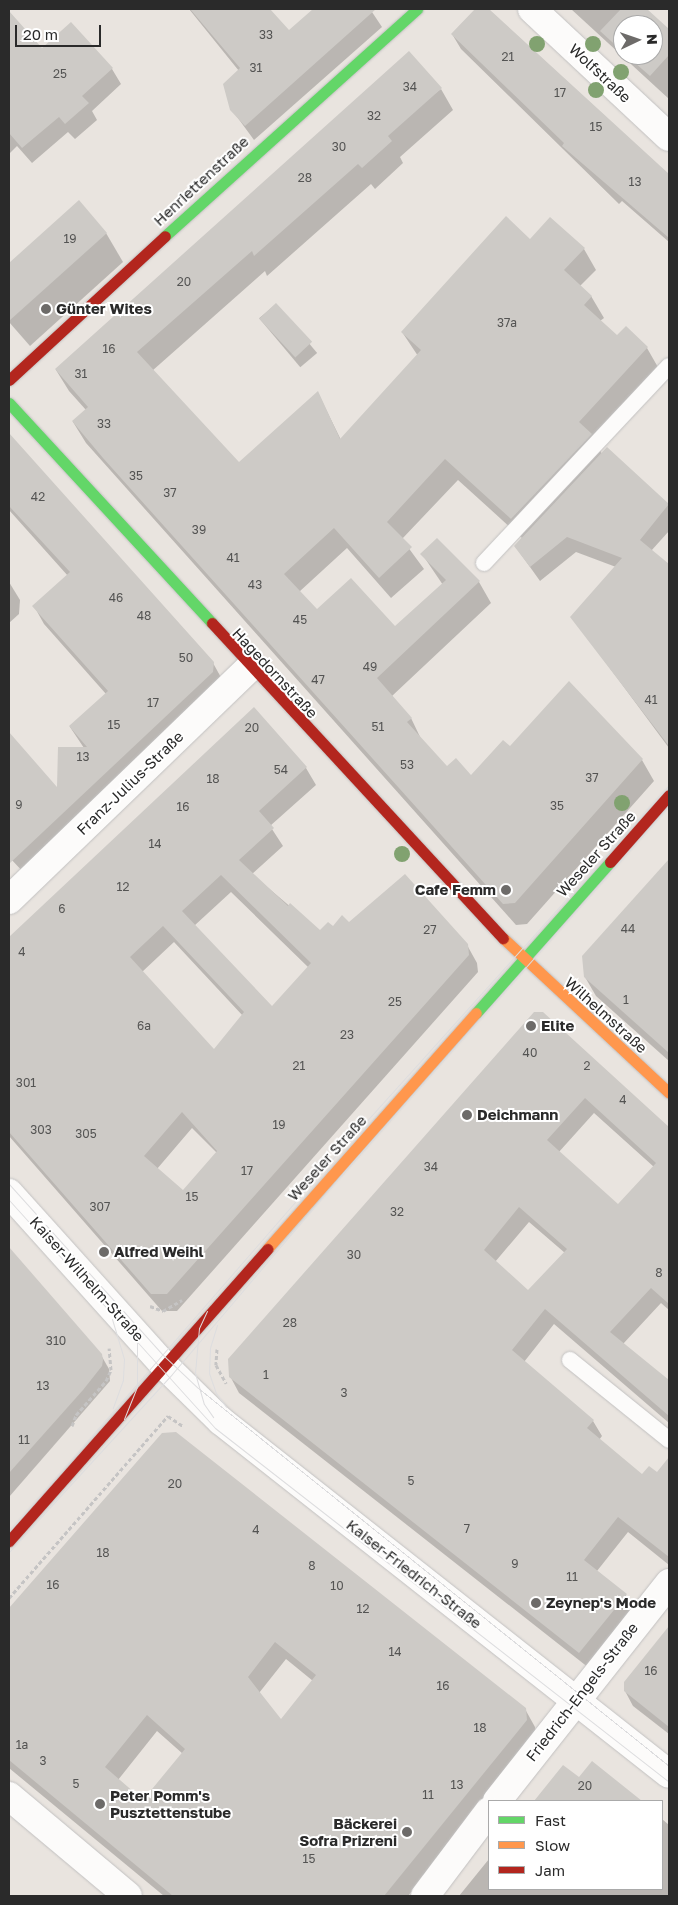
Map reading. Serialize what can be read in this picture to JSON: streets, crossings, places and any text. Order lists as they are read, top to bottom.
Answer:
{
  "streets": {
    "street": [
      "Wolfstraße",
      "Henriettenstraße",
      "Hagedornstraße",
      "Franz-Julius-Straße",
      "Weseler Straße",
      "Wilhelmstraße",
      "Kaiser-Wilhelm-Straße",
      "Kaiser-Friedrich-Straße",
      "Friedrich-Engels-Straße"
    ]
  },
  "crossings": [
    ["Hagedornstraße", "Franz-Julius-Straße"],
    ["Hagedornstraße", "Weseler Straße"],
    ["Hagedornstraße", "Wilhelmstraße"],
    ["Weseler Straße", "Wilhelmstraße"],
    ["Weseler Straße", "Kaiser-Wilhelm-Straße"],
    ["Weseler Straße", "Kaiser-Friedrich-Straße"],
    ["Kaiser-Wilhelm-Straße", "Kaiser-Friedrich-Straße"],
    ["Kaiser-Friedrich-Straße", "Friedrich-Engels-Straße"]
  ],
  "places": [
    "Günter Wites",
    "Cafe Femm",
    "Elite",
    "Deichmann",
    "Alfred Weihl",
    "Zeynep's Mode",
    "Peter Pomm's Pusztettenstube",
    "Bäckerei Sofra Prizreni"
  ],
  "house_numbers": [
    "33",
    "21",
    "31",
    "25",
    "34",
    "17",
    "32",
    "15",
    "30",
    "28",
    "13",
    "19",
    "20",
    "37a",
    "16",
    "31",
    "33",
    "35",
    "37",
    "42",
    "39",
    "41",
    "43",
    "46",
    "48",
    "45",
    "50",
    "49",
    "47",
    "41",
    "17",
    "15",
    "51",
    "20",
    "13",
    "53",
    "54",
    "37",
    "18",
    "9",
    "35",
    "16",
    "14",
    "12",
    "6",
    "44",
    "27",
    "4",
    "1",
    "25",
    "6a",
    "23",
    "40",
    "21",
    "2",
    "301",
    "4",
    "19",
    "303",
    "305",
    "34",
    "17",
    "15",
    "307",
    "32",
    "30",
    "8",
    "28",
    "310",
    "1",
    "13",
    "3",
    "11",
    "5",
    "20",
    "7",
    "4",
    "18",
    "9",
    "8",
    "11",
    "16",
    "10",
    "12",
    "14",
    "16",
    "16",
    "18",
    "1a",
    "3",
    "5",
    "13",
    "20",
    "11",
    "15"
  ],
  "legend": ["Fast", "Slow", "Jam"],
  "scale_bar": "20 m",
  "north": "right"
}
